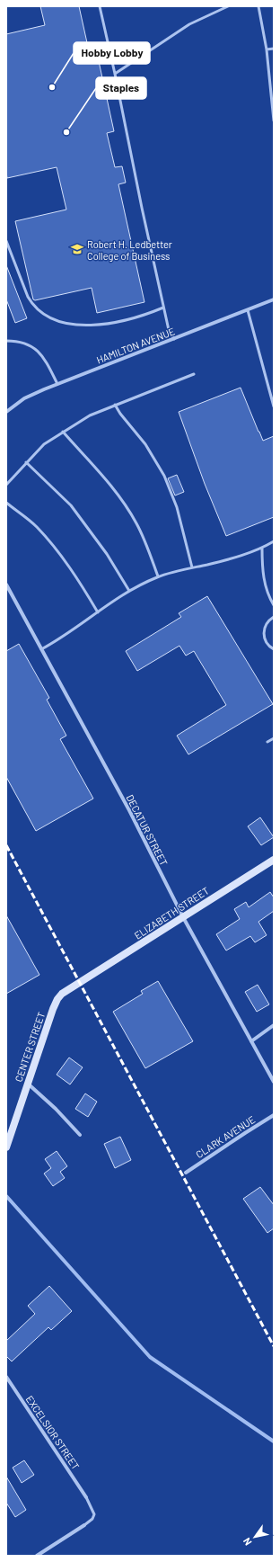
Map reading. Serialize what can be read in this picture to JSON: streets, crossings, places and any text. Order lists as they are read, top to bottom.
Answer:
{
  "streets": {
    "street": [
      "HAMILTON AVENUE",
      "DECATUR STREET",
      "ELIZABETH STREET",
      "CENTER STREET",
      "CLARK AVENUE",
      "EXCELSIOR STREET"
    ]
  },
  "crossings": [
    ["DECATUR STREET", "ELIZABETH STREET"],
    ["ELIZABETH STREET", "CENTER STREET"]
  ],
  "places": {
    "other": ["Hobby Lobby", "Staples"],
    "school or university": ["Robert H. Ledbetter College of Business"]
  },
  "north": "bottom left"
}
